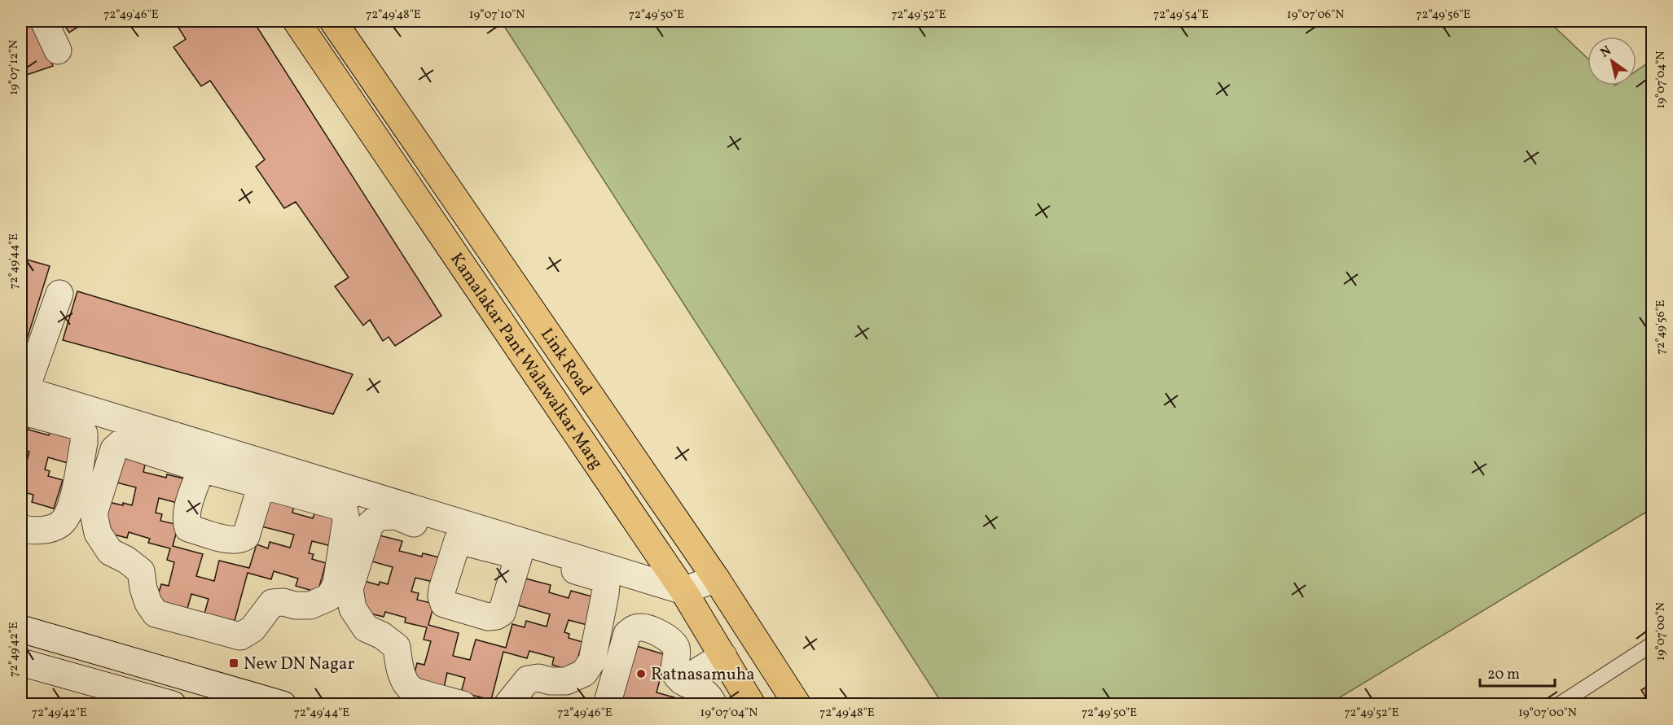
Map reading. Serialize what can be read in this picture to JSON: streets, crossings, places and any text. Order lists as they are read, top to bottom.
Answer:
{
  "streets": {
    "main road": ["Kamalakar Pant Walawalkar Marg", "Link Road"]
  },
  "places": {
    "transit": ["New DN Nagar"],
    "other": ["Ratnasamuha"]
  },
  "scale_bar": "20 m",
  "north": "top left",
  "coordinates": [
    "72°49'46\"E",
    "72°49'48\"E",
    "19°07'10\"N",
    "72°49'50\"E",
    "72°49'52\"E",
    "72°49'54\"E",
    "19°07'06\"N",
    "72°49'56\"E",
    "19°07'12\"N",
    "19°07'04\"N",
    "72°49'44\"E",
    "19°07'00\"N",
    "72°49'42\"E"
  ]
}
